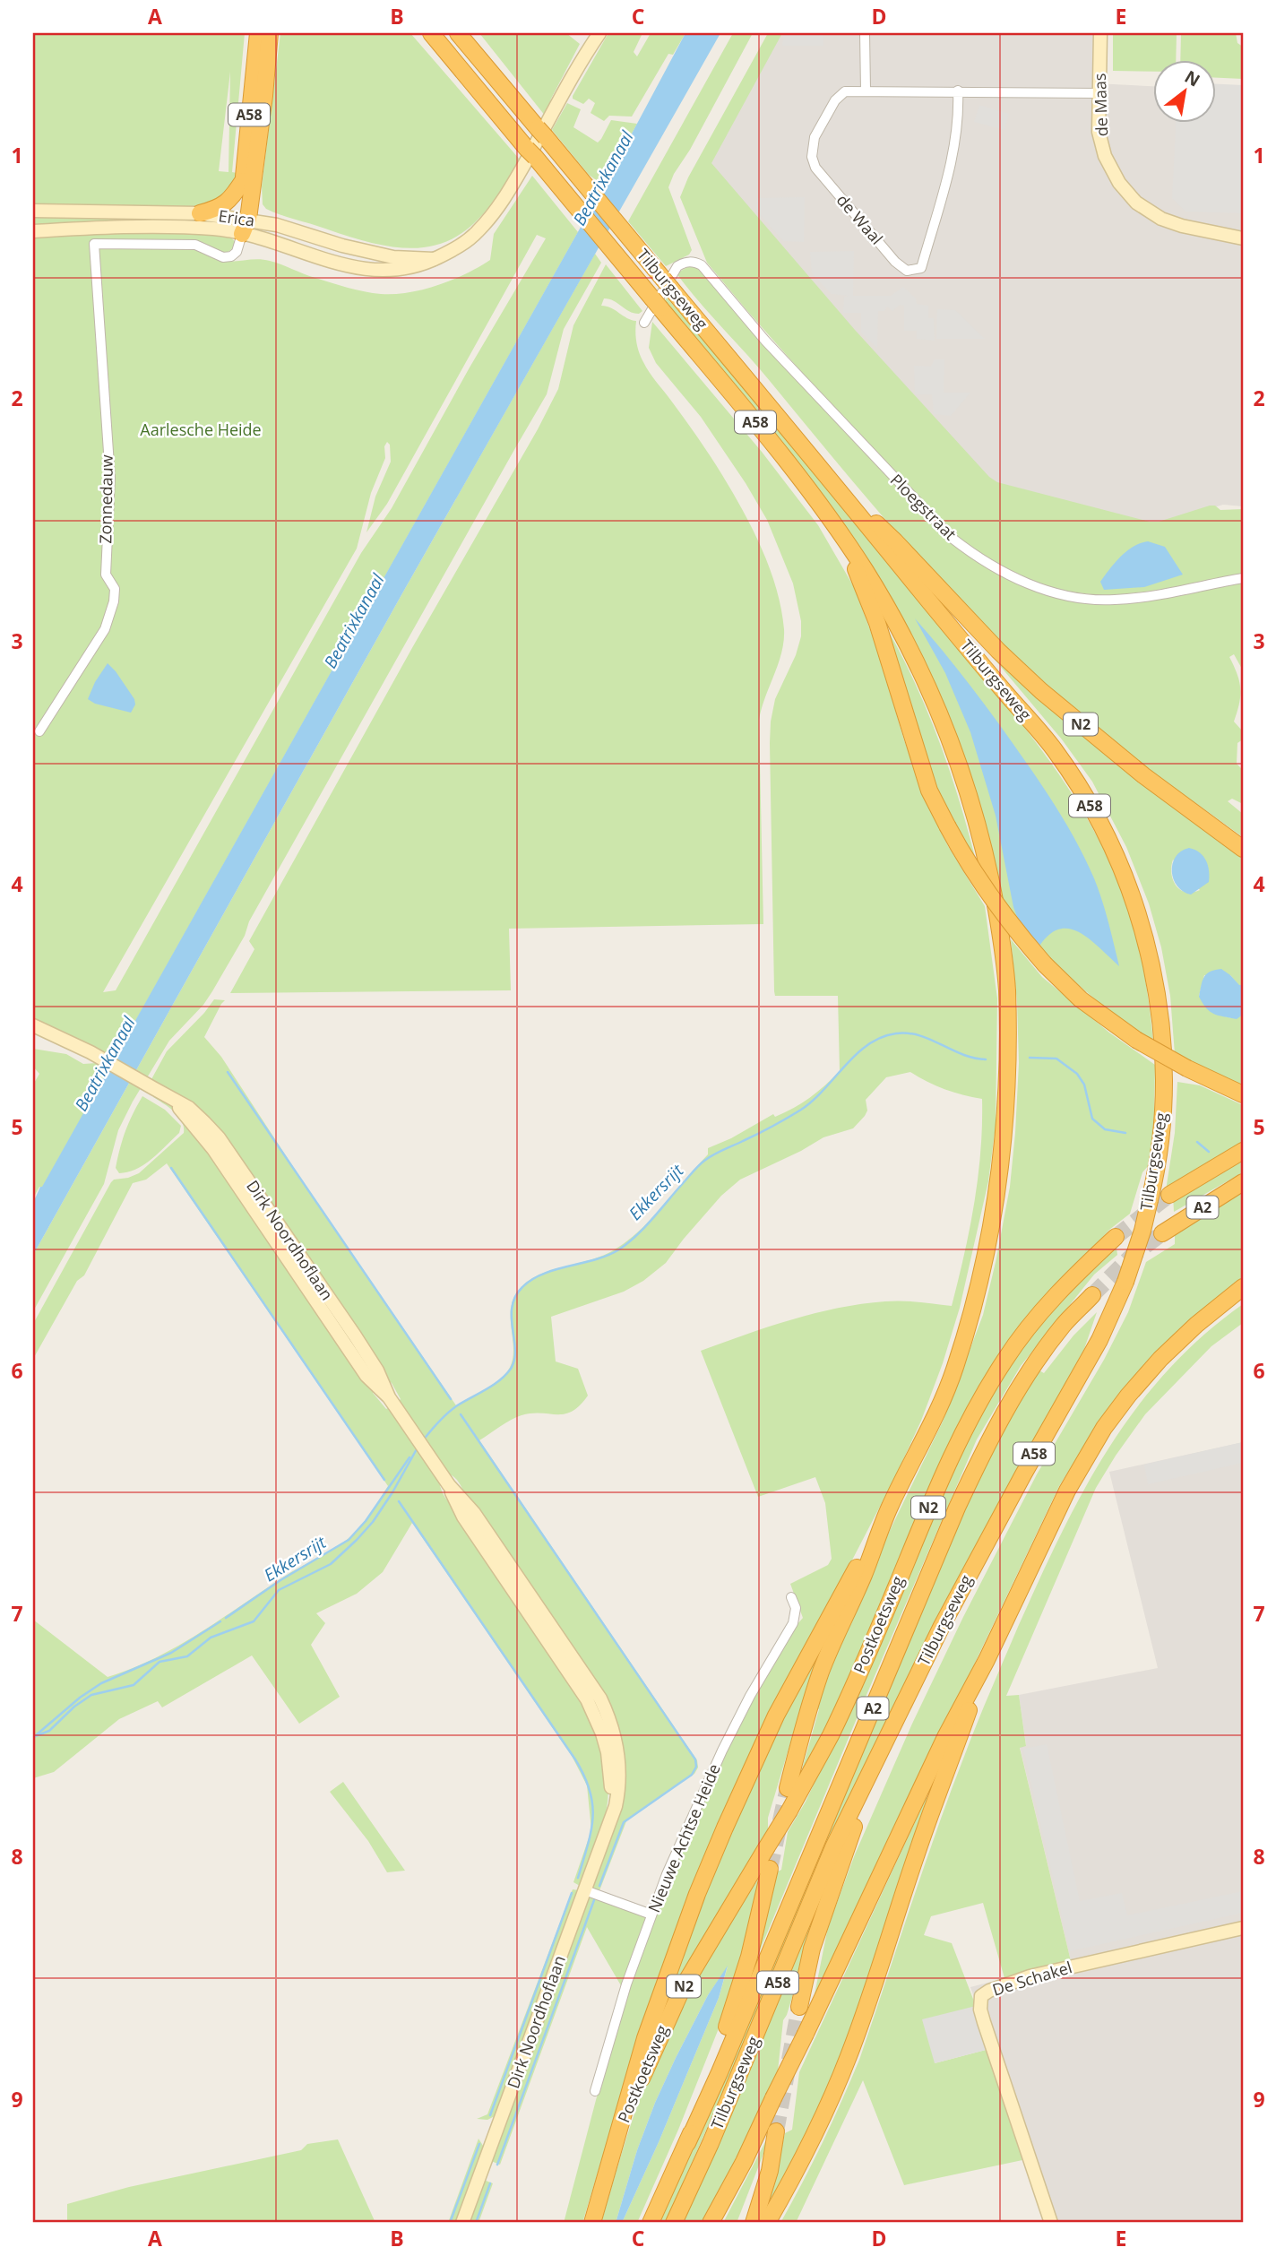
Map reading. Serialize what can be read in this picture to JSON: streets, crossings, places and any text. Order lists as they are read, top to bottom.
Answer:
{
  "streets": {
    "highway": [
      "A58",
      "Tilburgseweg",
      "N2",
      "A2",
      "Postkoetsweg"
    ],
    "street": [
      "de Maas",
      "Erica",
      "de Waal",
      "Zonnedauw",
      "Ploegstraat",
      "Dirk Noordhoflaan",
      "Nieuwe Achtse Heide",
      "De Schakel"
    ]
  },
  "crossings": [
    ["de Maas", "de Waal"],
    ["A58", "Erica"],
    ["A58", "Tilburgseweg"],
    ["A58", "N2"],
    ["A58", "Postkoetsweg"],
    ["Erica", "Zonnedauw"],
    ["Tilburgseweg", "N2"],
    ["Tilburgseweg", "Postkoetsweg"],
    ["N2", "Postkoetsweg"]
  ],
  "water": ["Beatrixkanaal", "Ekkersrijt"],
  "parks": ["Aarlesche Heide"],
  "north": "top right",
  "grid": {
    "columns": [
      "A",
      "B",
      "C",
      "D",
      "E"
    ],
    "rows": [
      "1",
      "2",
      "3",
      "4",
      "5",
      "6",
      "7",
      "8",
      "9"
    ]
  }
}
